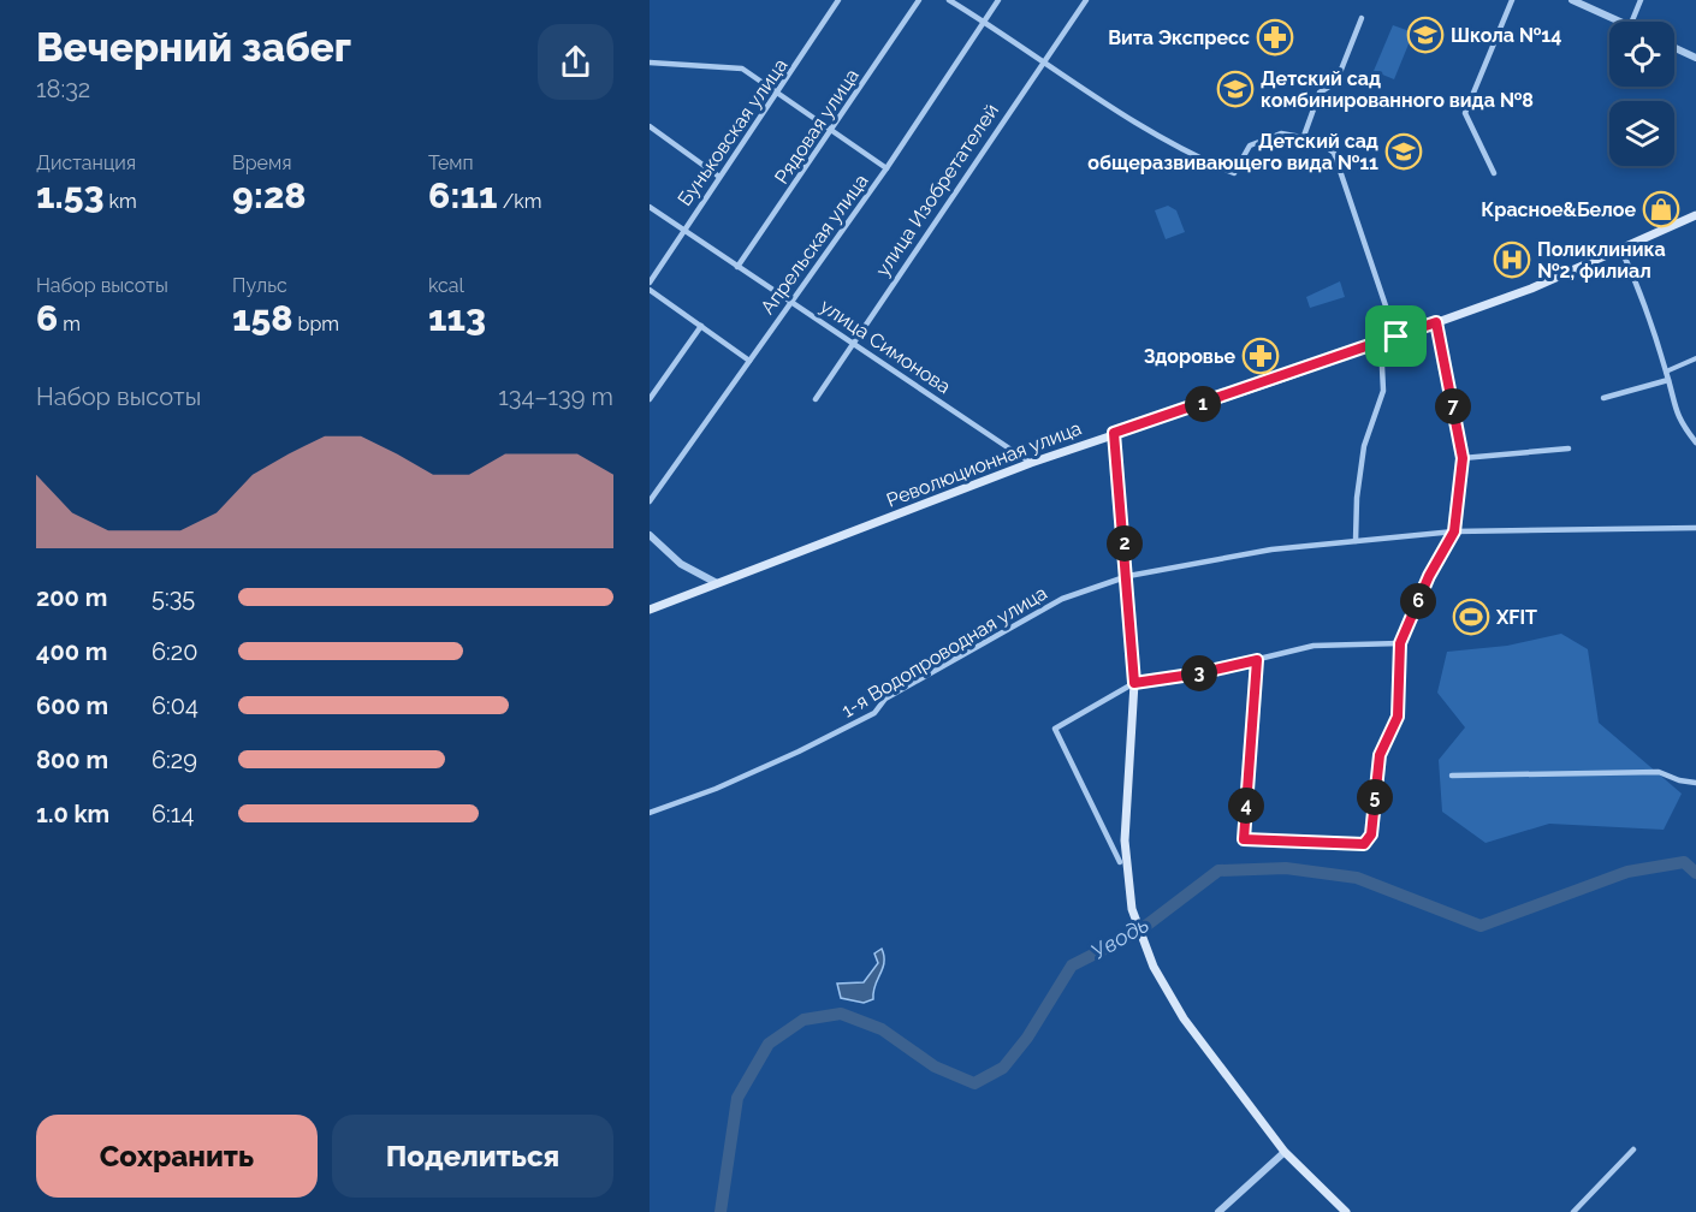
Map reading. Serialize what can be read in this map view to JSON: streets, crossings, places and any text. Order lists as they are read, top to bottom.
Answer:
{
  "streets": {
    "main road": ["Революционная улица"],
    "street": [
      "Рядовая улица",
      "Буньковская улица",
      "улица Изобретателей",
      "Апрельская улица",
      "улица Симонова",
      "1-я Водопроводная улица"
    ]
  },
  "crossings": [
    ["Рядовая улица", "улица Симонова"],
    ["Буньковская улица", "улица Симонова"],
    ["улица Изобретателей", "улица Симонова"],
    ["Апрельская улица", "улица Симонова"],
    ["улица Симонова", "Революционная улица"]
  ],
  "water": ["Уводь"],
  "places": {
    "school or university": ["Школа №14", "Детский сад комбинированного вида №8", "Детский сад общеразвивающего вида №11"],
    "pharmacy": ["Вита Экспресс", "Здоровье"],
    "shop": ["Красное&Белое"],
    "hospital": ["Поликлиника №2, филиал"],
    "sports": ["XFIT"]
  },
  "page": {
    "heading": ["Вечерний забег", "18:32"],
    "stats": [
      ["Дистанция", "1.53 km"],
      ["Время", "9:28"],
      ["Темп", "6:11 /km"],
      ["Набор высоты", "6 m"],
      ["Пульс", "158 bpm"],
      ["kcal", "113"]
    ],
    "chart": ["Набор высоты", "134–139 m"],
    "pins": [
      "1",
      "7",
      "2",
      "6",
      "3",
      "5",
      "4"
    ],
    "list": [
      {
        "name": "200 m",
        "note": "5:35"
      },
      {
        "name": "400 m",
        "note": "6:20"
      },
      {
        "name": "600 m",
        "note": "6:04"
      },
      {
        "name": "800 m",
        "note": "6:29"
      },
      {
        "name": "1.0 km",
        "note": "6:14"
      }
    ],
    "buttons": ["Сохранить", "Поделиться"]
  }
}
